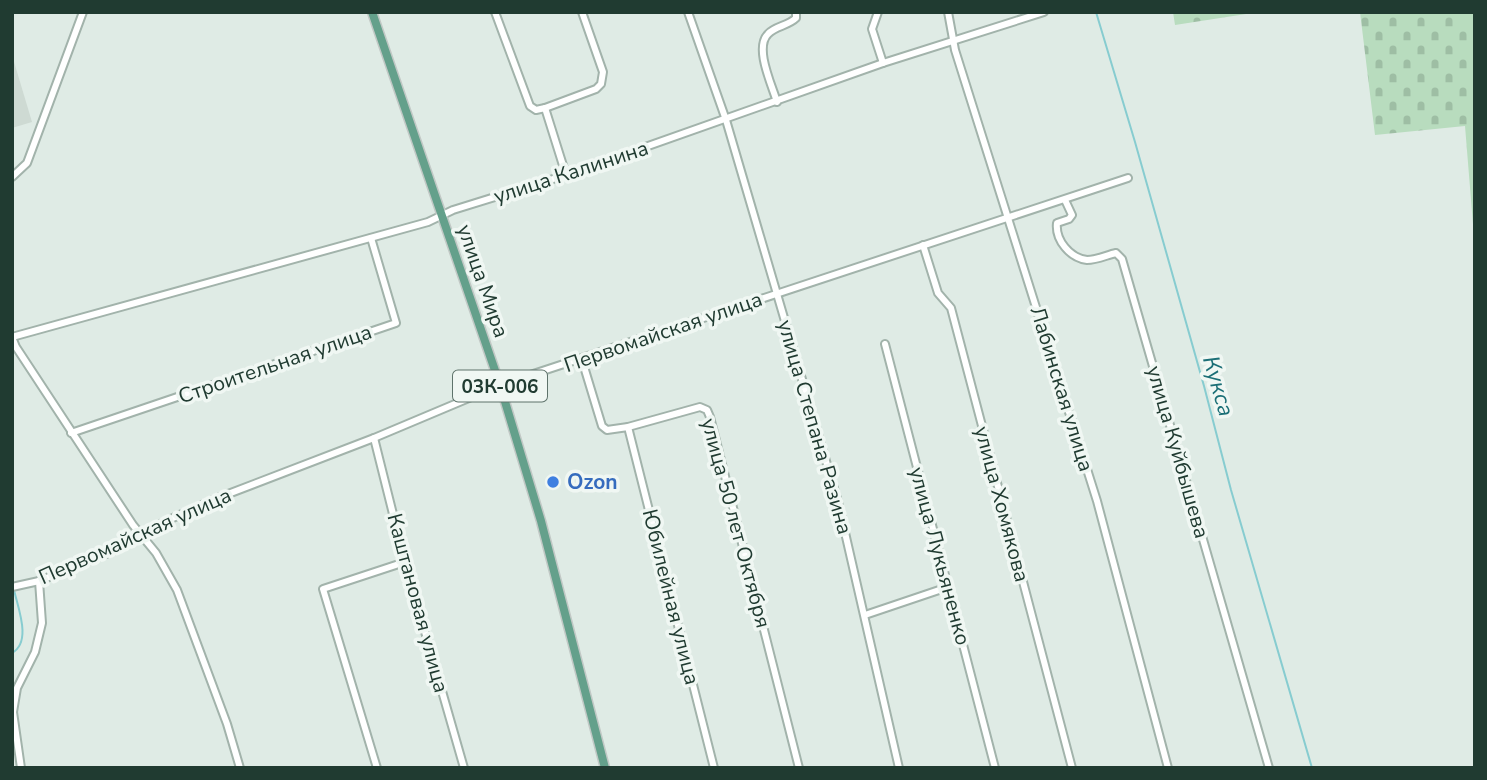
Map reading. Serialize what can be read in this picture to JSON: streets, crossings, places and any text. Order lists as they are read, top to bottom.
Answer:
{
  "streets": {
    "main road": ["улица Мира", "03К-006"],
    "street": [
      "улица Калинина",
      "Первомайская улица",
      "Строительная улица",
      "Лабинская улица",
      "улица Степана Разина",
      "улица Куйбышева",
      "улица Хомякова",
      "улица 50 лет Октября",
      "улица Лукьяненко",
      "Юбилейная улица",
      "Каштановая улица"
    ]
  },
  "crossings": [
    ["улица Калинина", "улица Мира"],
    ["улица Калинина", "Строительная улица"],
    ["улица Калинина", "Лабинская улица"],
    ["улица Калинина", "улица Степана Разина"],
    ["улица Мира", "Первомайская улица"],
    ["Первомайская улица", "Лабинская улица"],
    ["Первомайская улица", "улица Степана Разина"],
    ["Первомайская улица", "улица Куйбышева"],
    ["Первомайская улица", "улица Хомякова"],
    ["Первомайская улица", "Каштановая улица"],
    ["улица 50 лет Октября", "Юбилейная улица"]
  ],
  "water": ["Кукса"],
  "places": ["Ozon"]
}
